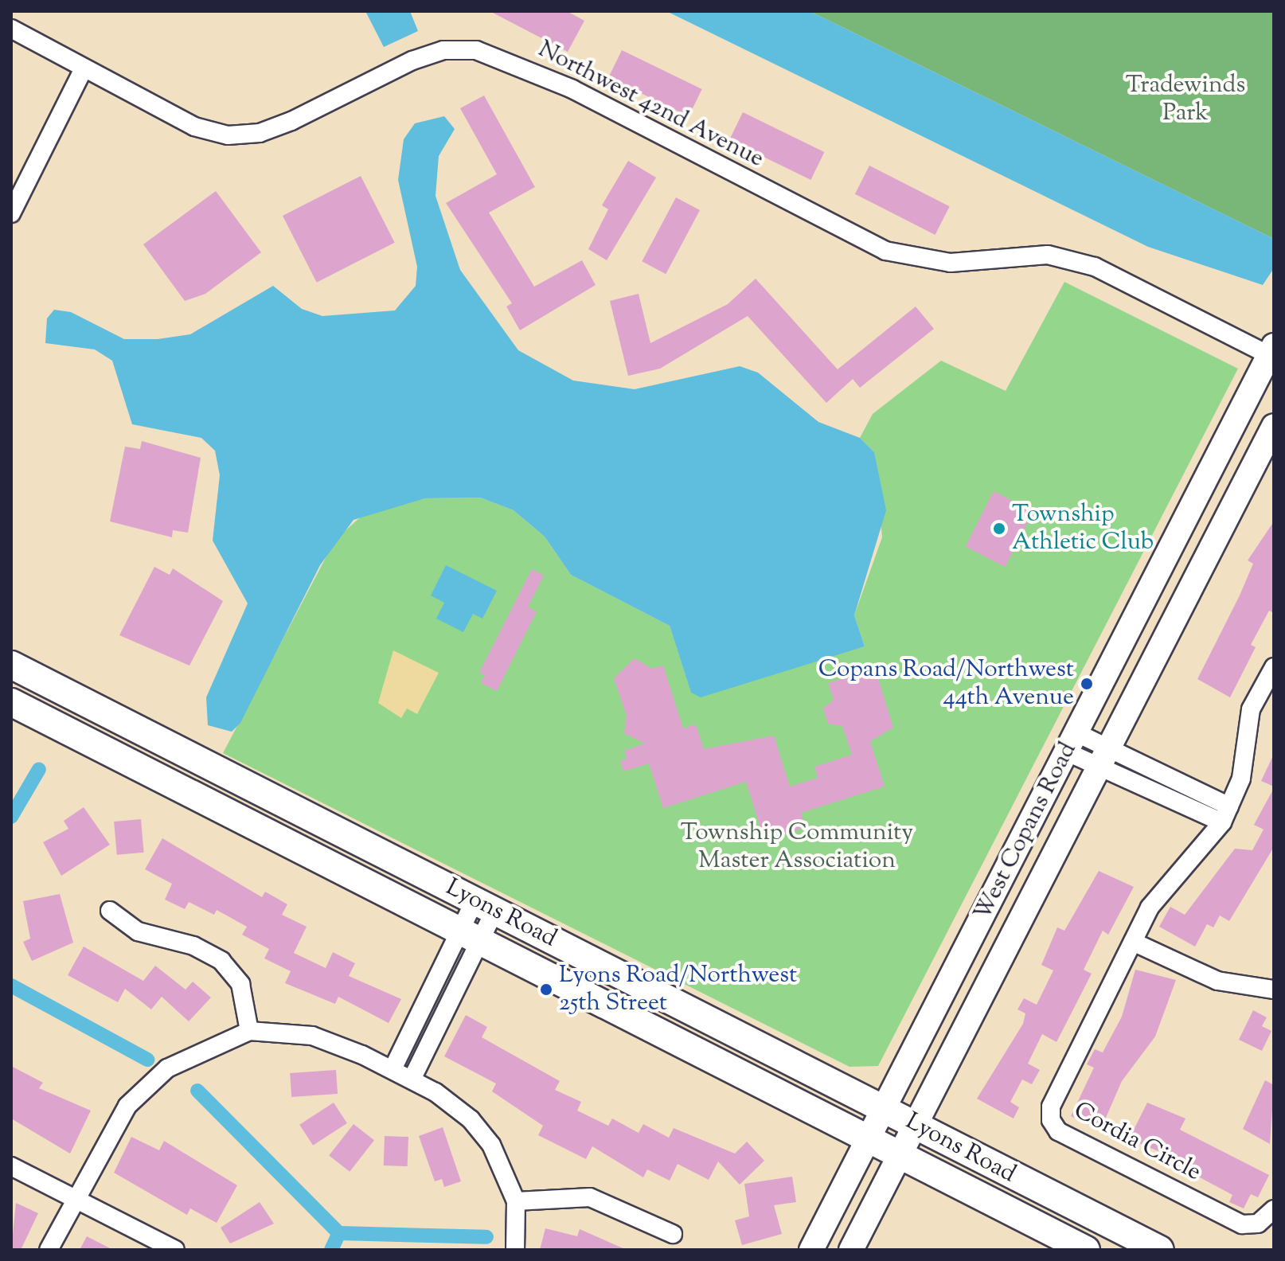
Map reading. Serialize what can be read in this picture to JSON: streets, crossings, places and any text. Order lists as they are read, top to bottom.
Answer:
{
  "streets": {
    "main road": ["West Copans Road", "Lyons Road"],
    "street": ["Northwest 42nd Avenue", "Cordia Circle"]
  },
  "crossings": [
    ["Northwest 42nd Avenue", "West Copans Road"],
    ["West Copans Road", "Lyons Road"]
  ],
  "parks": ["Tradewinds Park", "Township Community Master Association"],
  "places": ["Township Athletic Club", "Copans Road/Northwest 44th Avenue", "Lyons Road/Northwest 25th Street"]
}
